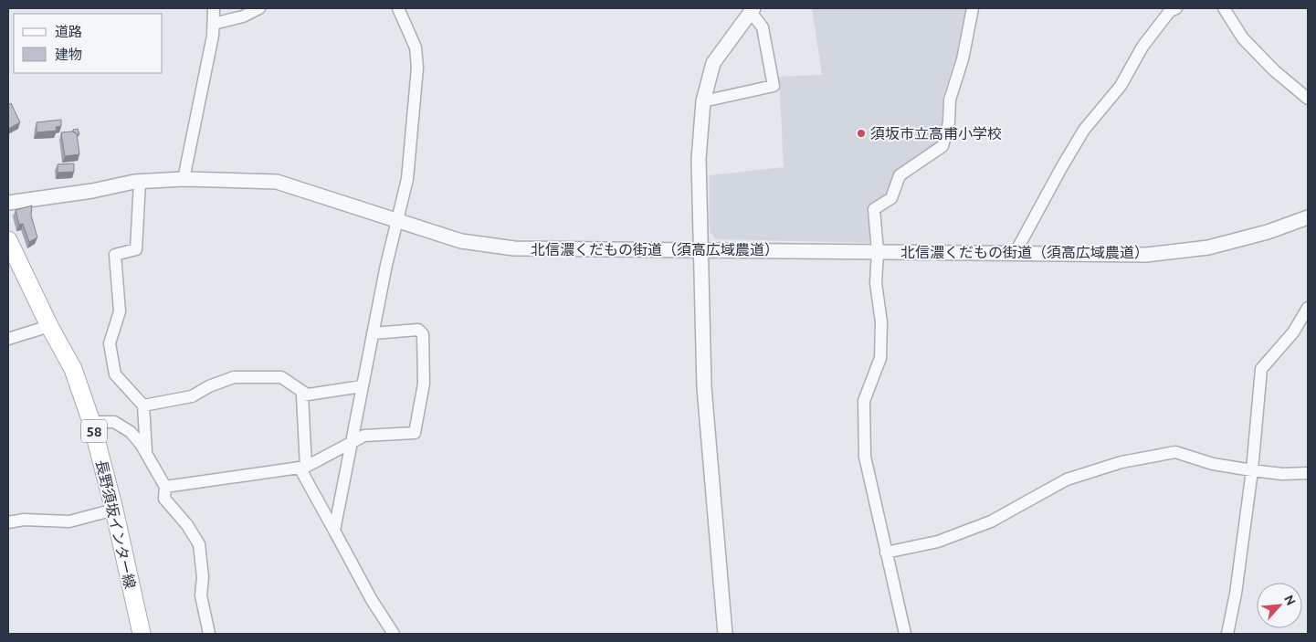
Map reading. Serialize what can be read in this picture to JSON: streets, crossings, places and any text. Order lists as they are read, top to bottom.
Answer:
{
  "streets": {
    "main road": ["58", "長野須坂インター線"],
    "street": ["北信濃くだもの街道（須高広域農道）"]
  },
  "places": ["須坂市立高甫小学校"],
  "legend": ["道路", "建物"],
  "north": "top right"
}
